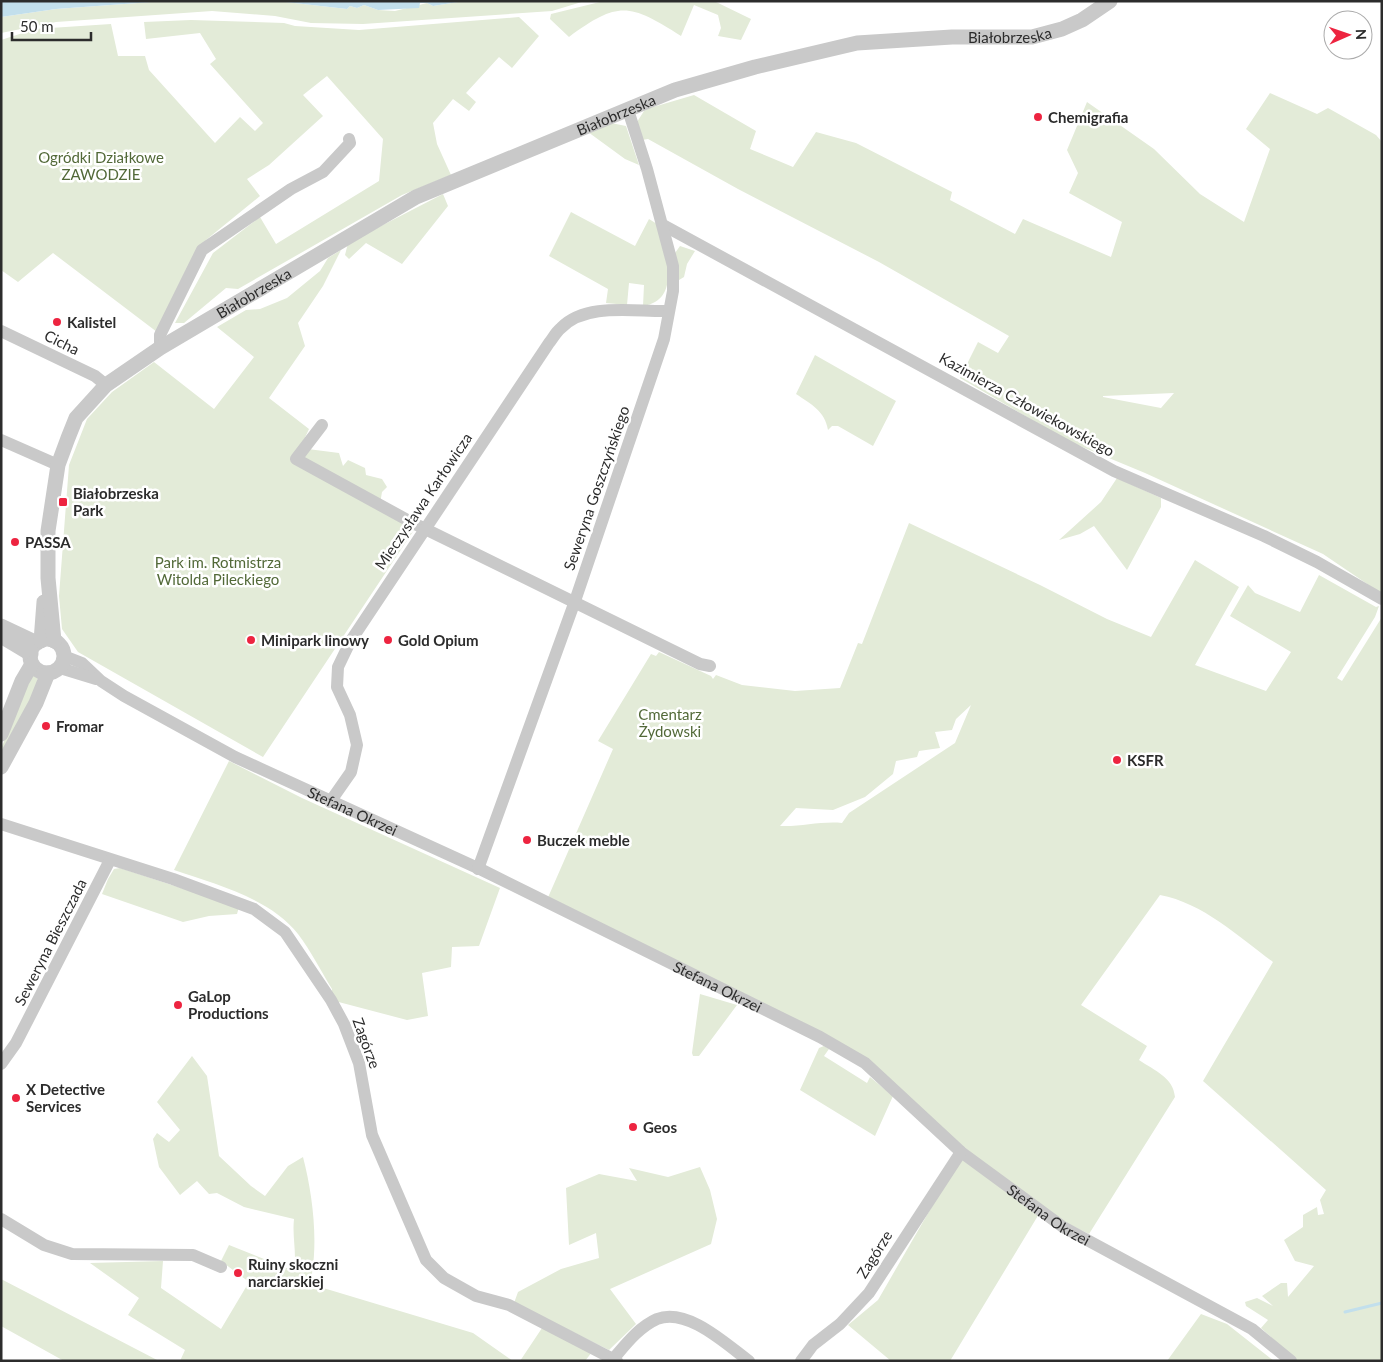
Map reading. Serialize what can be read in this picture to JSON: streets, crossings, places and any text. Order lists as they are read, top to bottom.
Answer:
{
  "streets": {
    "street": [
      "Białobrzeska",
      "Cicha",
      "Kazimierza Człowiekowskiego",
      "Seweryna Goszczyńskiego",
      "Mieczysława Karłowicza",
      "Stefana Okrzei",
      "Seweryna Bieszczada",
      "Zagórze"
    ]
  },
  "crossings": [
    ["Białobrzeska", "Cicha"],
    ["Białobrzeska", "Seweryna Goszczyńskiego"],
    ["Kazimierza Człowiekowskiego", "Seweryna Goszczyńskiego"],
    ["Seweryna Goszczyńskiego", "Mieczysława Karłowicza"],
    ["Seweryna Goszczyńskiego", "Stefana Okrzei"],
    ["Mieczysława Karłowicza", "Stefana Okrzei"],
    ["Stefana Okrzei", "Zagórze"],
    ["Seweryna Bieszczada", "Zagórze"]
  ],
  "parks": ["Ogródki Działkowe ZAWODZIE", "Park im. Rotmistrza Witolda Pileckiego", "Cmentarz Żydowski"],
  "places": {
    "other": [
      "Chemigrafia",
      "Kalistel",
      "PASSA",
      "Minipark linowy",
      "Gold Opium",
      "Fromar",
      "KSFR",
      "Buczek meble",
      "GaLop Productions",
      "X Detective Services",
      "Geos",
      "Ruiny skoczni narciarskiej"
    ],
    "transit": ["Białobrzeska Park"]
  },
  "scale_bar": "50 m",
  "north": "right"
}
